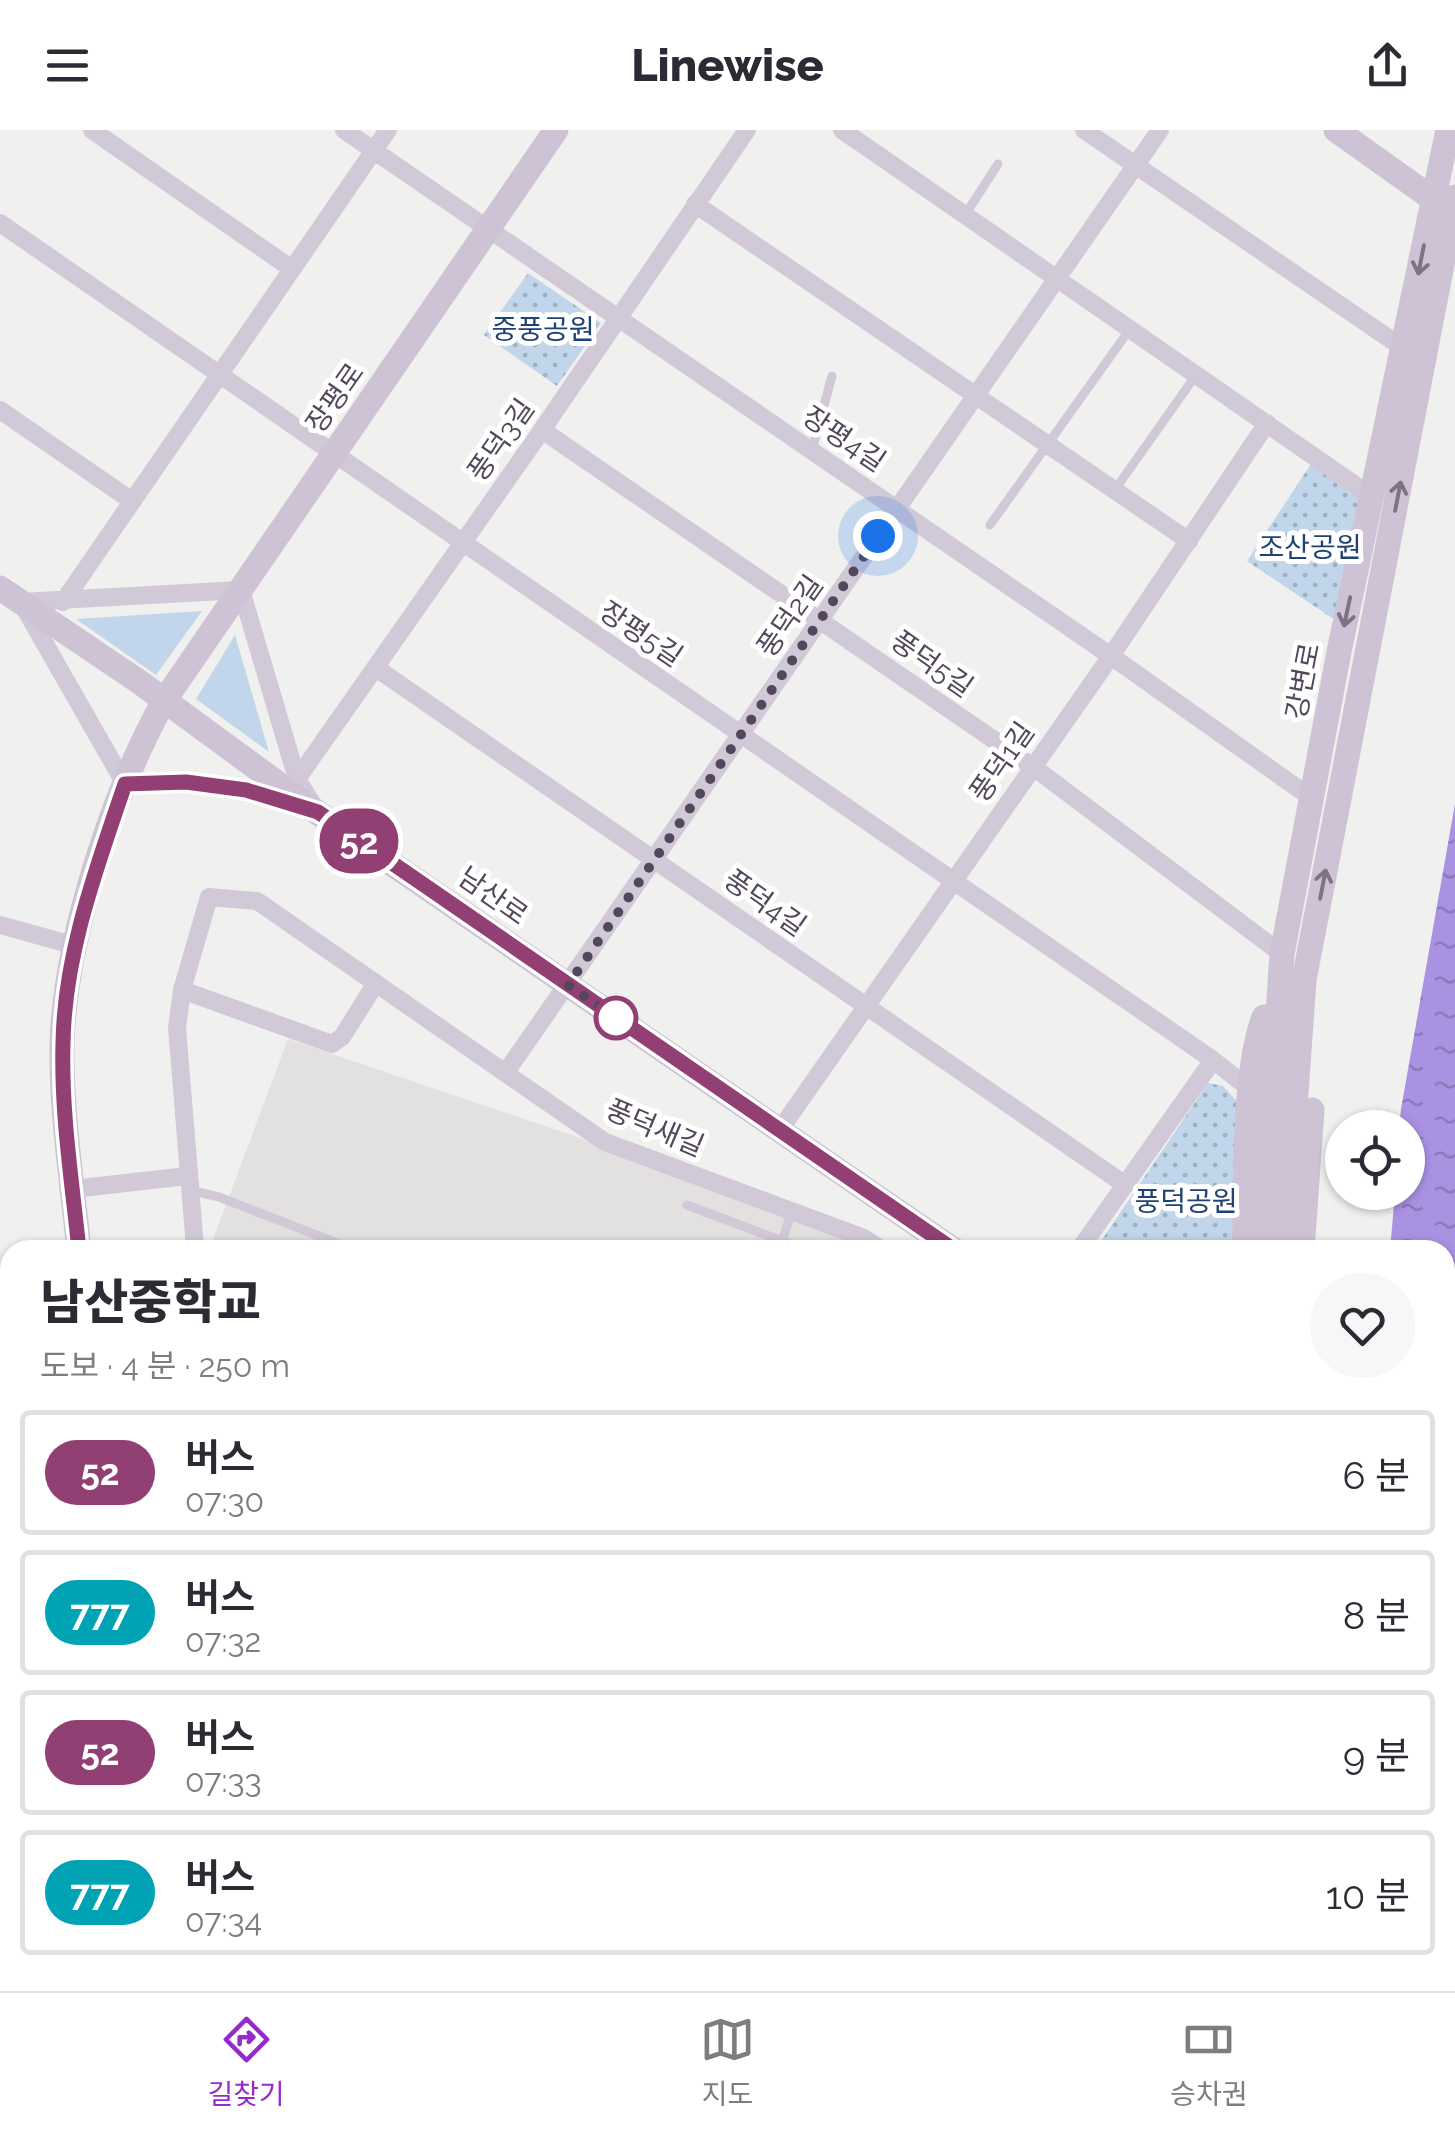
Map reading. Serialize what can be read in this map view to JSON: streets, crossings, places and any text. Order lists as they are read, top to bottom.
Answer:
{
  "streets": {
    "main road": ["장평로", "강변로", "남산로"],
    "street": [
      "장평4길",
      "풍덕3길",
      "풍덕2길",
      "장평5길",
      "풍덕5길",
      "풍덕1길",
      "풍덕4길",
      "풍덕새길"
    ]
  },
  "crossings": [
    ["장평로", "장평4길"],
    ["장평로", "장평5길"],
    ["장평로", "남산로"],
    ["장평4길", "풍덕3길"],
    ["장평4길", "풍덕2길"],
    ["장평4길", "강변로"],
    ["장평4길", "풍덕1길"],
    ["풍덕3길", "장평5길"],
    ["풍덕3길", "풍덕5길"],
    ["풍덕3길", "풍덕4길"],
    ["풍덕2길", "장평5길"],
    ["풍덕2길", "풍덕5길"],
    ["풍덕2길", "남산로"],
    ["풍덕2길", "풍덕4길"],
    ["풍덕2길", "풍덕새길"],
    ["장평5길", "풍덕1길"],
    ["풍덕5길", "강변로"],
    ["풍덕5길", "풍덕1길"],
    ["풍덕1길", "남산로"],
    ["풍덕1길", "풍덕4길"]
  ],
  "parks": ["중풍공원", "조산공원", "풍덕공원"],
  "lines": ["bus line 52"],
  "page": {
    "header": "Linewise",
    "on_map": "52",
    "heading": ["남산중학교", "도보 · 4 분 · 250 m"],
    "list": [
      {
        "mark": "52",
        "name": "버스",
        "note": "07:30",
        "value": "6 분"
      },
      {
        "mark": "777",
        "name": "버스",
        "note": "07:32",
        "value": "8 분"
      },
      {
        "mark": "52",
        "name": "버스",
        "note": "07:33",
        "value": "9 분"
      },
      {
        "mark": "777",
        "name": "버스",
        "note": "07:34",
        "value": "10 분"
      }
    ],
    "tabs": ["길찾기", "지도", "승차권"]
  }
}
